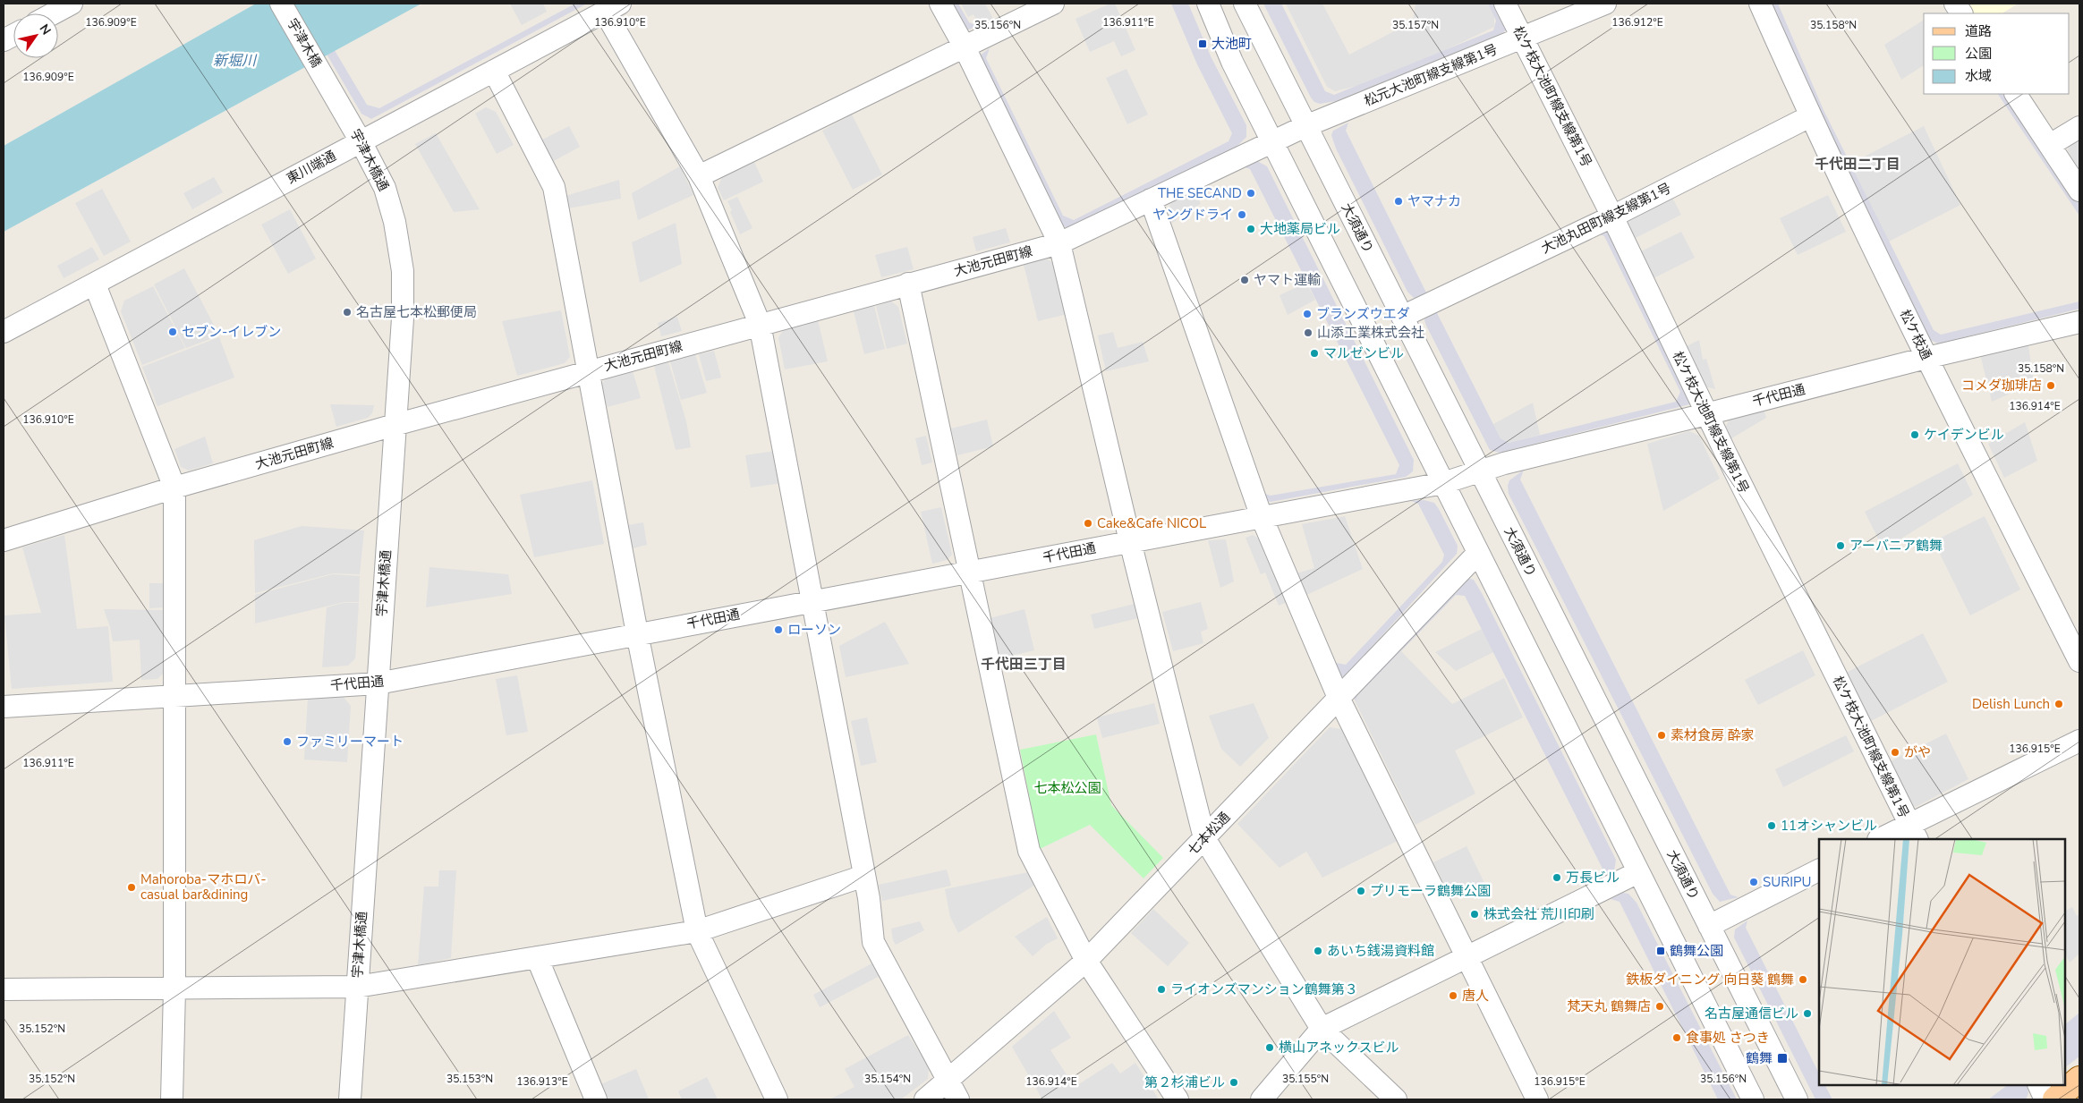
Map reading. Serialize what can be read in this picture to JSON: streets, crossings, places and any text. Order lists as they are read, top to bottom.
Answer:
{
  "streets": {
    "street": [
      "宇津木橋",
      "松元大池町線支線第1号",
      "松ケ枝大池町線支線第1号",
      "宇津木橋通",
      "東川端通",
      "大池丸田町線支線第1号",
      "大須通り",
      "大池元田町線",
      "松ケ枝通",
      "千代田通",
      "七本松通"
    ]
  },
  "crossings": [
    ["宇津木橋", "宇津木橋通"],
    ["松元大池町線支線第1号", "松ケ枝大池町線支線第1号"],
    ["松元大池町線支線第1号", "大須通り"],
    ["松元大池町線支線第1号", "大池元田町線"],
    ["松ケ枝大池町線支線第1号", "大池丸田町線支線第1号"],
    ["松ケ枝大池町線支線第1号", "千代田通"],
    ["宇津木橋通", "東川端通"],
    ["宇津木橋通", "大池元田町線"],
    ["宇津木橋通", "千代田通"],
    ["大池丸田町線支線第1号", "大須通り"],
    ["大池丸田町線支線第1号", "松ケ枝通"],
    ["大須通り", "千代田通"],
    ["松ケ枝通", "千代田通"]
  ],
  "districts": ["千代田二丁目", "千代田三丁目"],
  "water": ["新堀川"],
  "parks": ["七本松公園"],
  "places": {
    "transit": ["大池町", "鶴舞公園", "鶴舞"],
    "other": [
      "THE SECAND",
      "ヤマナカ",
      "ヤングドライ",
      "大地薬局ビル",
      "ヤマト運輸",
      "名古屋七本松郵便局",
      "ブランズウエダ",
      "セブン-イレブン",
      "山添工業株式会社",
      "マルゼンビル",
      "コメダ珈琲店",
      "ケイデンビル",
      "Cake&Cafe NICOL",
      "アーバニア鶴舞",
      "ローソン",
      "Delish Lunch",
      "素材食房 酔家",
      "ファミリーマート",
      "がや",
      "11オシャンビル",
      "万長ビル",
      "SURIPU",
      "Mahoroba-マホロバ- casual bar&dining",
      "プリモーラ鶴舞公園",
      "株式会社 荒川印刷",
      "あいち銭湯資料館",
      "鉄板ダイニング 向日葵 鶴舞",
      "ライオンズマンション鶴舞第３",
      "唐人",
      "梵天丸 鶴舞店",
      "名古屋通信ビル",
      "食事処 さつき",
      "横山アネックスビル",
      "第２杉浦ビル"
    ]
  },
  "legend": ["道路", "公園", "水域"],
  "north": "top right",
  "coordinates": [
    "136.910°E",
    "136.909°E",
    "136.911°E",
    "136.912°E",
    "35.158°N",
    "35.156°N",
    "35.157°N",
    "136.914°E",
    "136.915°E",
    "35.152°N",
    "35.153°N",
    "35.154°N",
    "35.155°N",
    "136.913°E"
  ]
}
